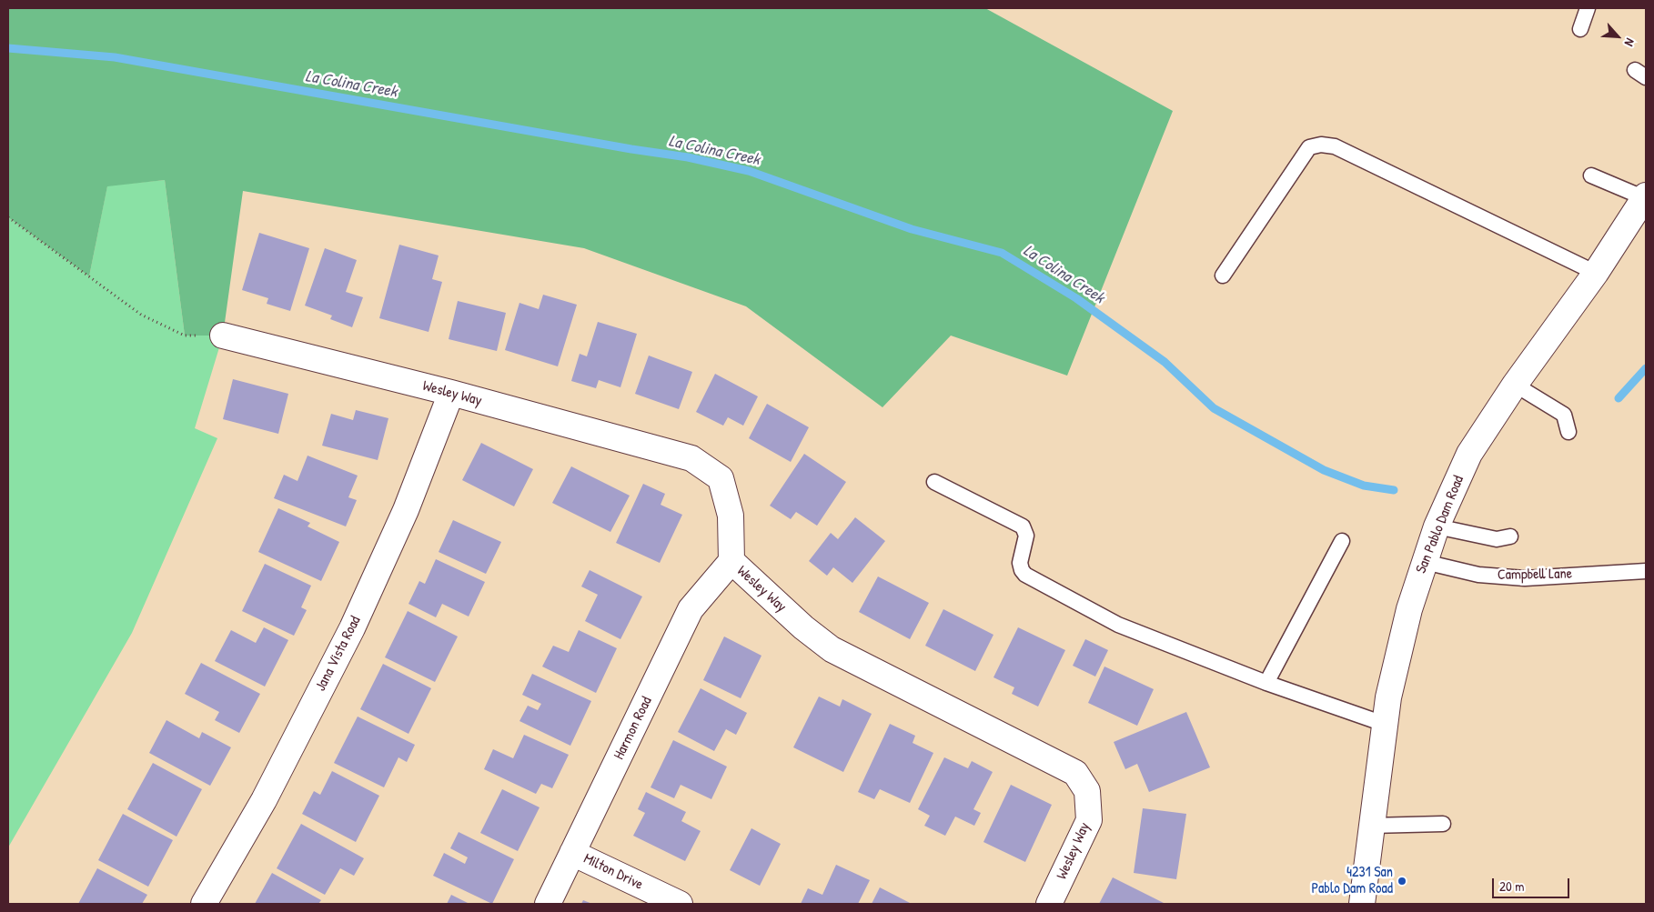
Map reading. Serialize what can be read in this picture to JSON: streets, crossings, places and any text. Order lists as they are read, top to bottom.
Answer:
{
  "streets": {
    "street": [
      "Wesley Way",
      "San Pablo Dam Road",
      "Jana Vista Road",
      "Harmon Road",
      "Milton Drive"
    ],
    "lane": ["Campbell Lane"]
  },
  "crossings": [
    ["Wesley Way", "Jana Vista Road"],
    ["Wesley Way", "Harmon Road"],
    ["San Pablo Dam Road", "Campbell Lane"],
    ["Harmon Road", "Milton Drive"]
  ],
  "water": ["La Colina Creek"],
  "places": ["4231 San Pablo Dam Road"],
  "scale_bar": "20 m",
  "north": "bottom right"
}
